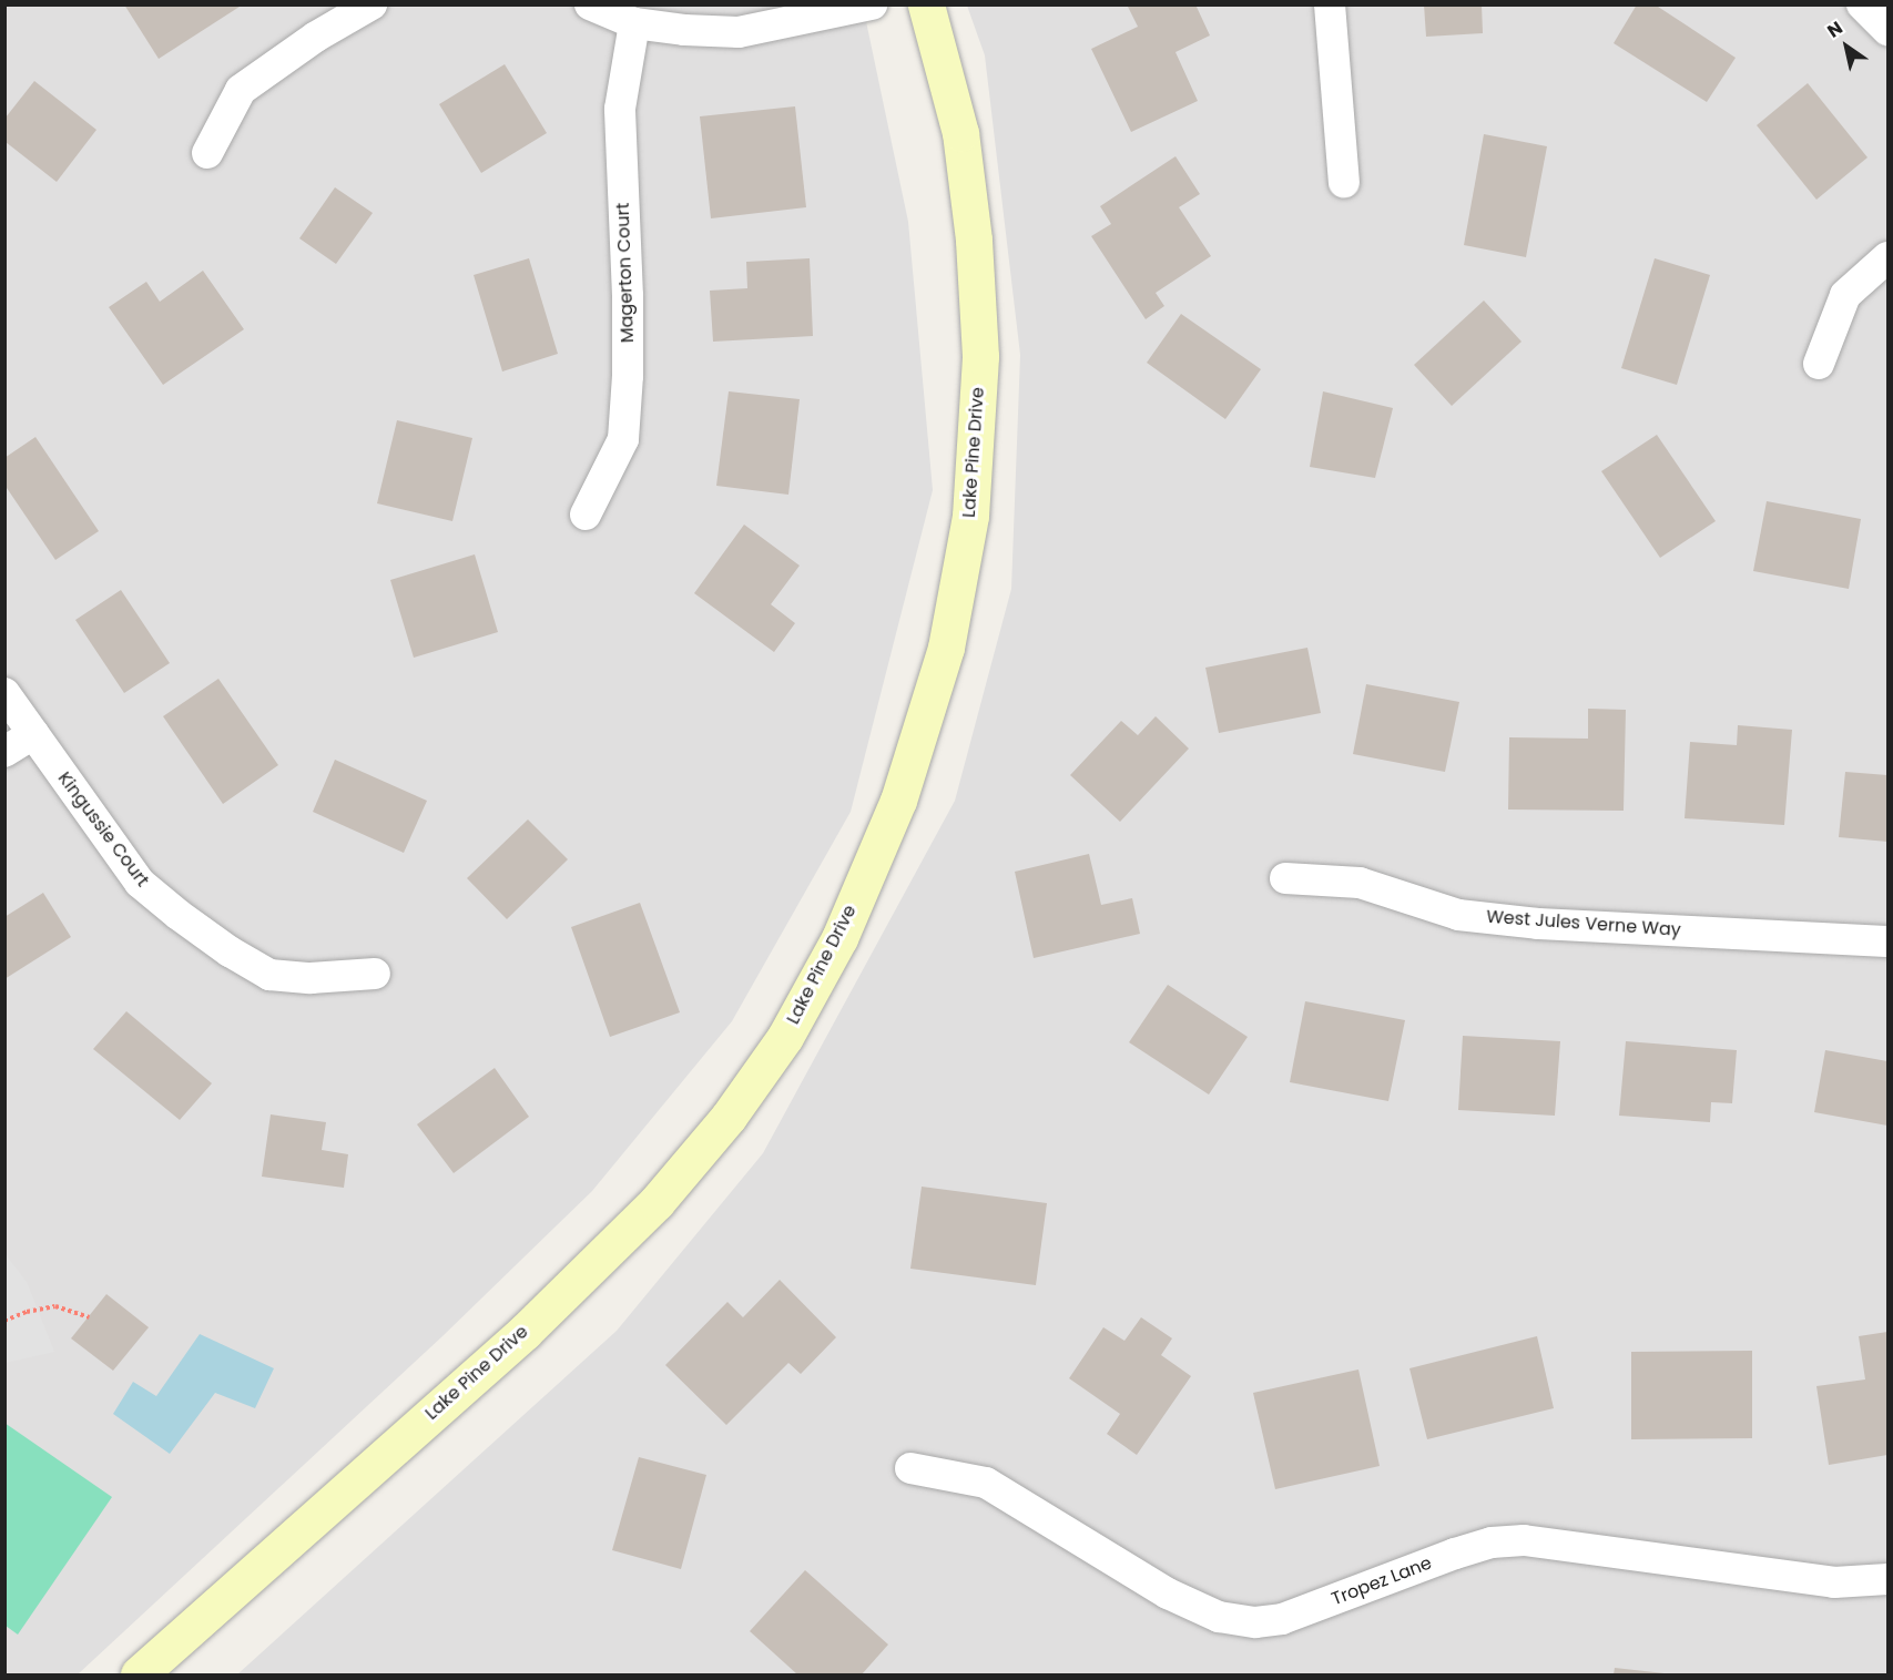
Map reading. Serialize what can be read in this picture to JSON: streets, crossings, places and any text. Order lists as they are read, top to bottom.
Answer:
{
  "streets": {
    "main road": ["Lake Pine Drive"],
    "street": [
      "Magerton Court",
      "Kingussie Court",
      "West Jules Verne Way",
      "Tropez Lane"
    ]
  },
  "north": "top left"
}
